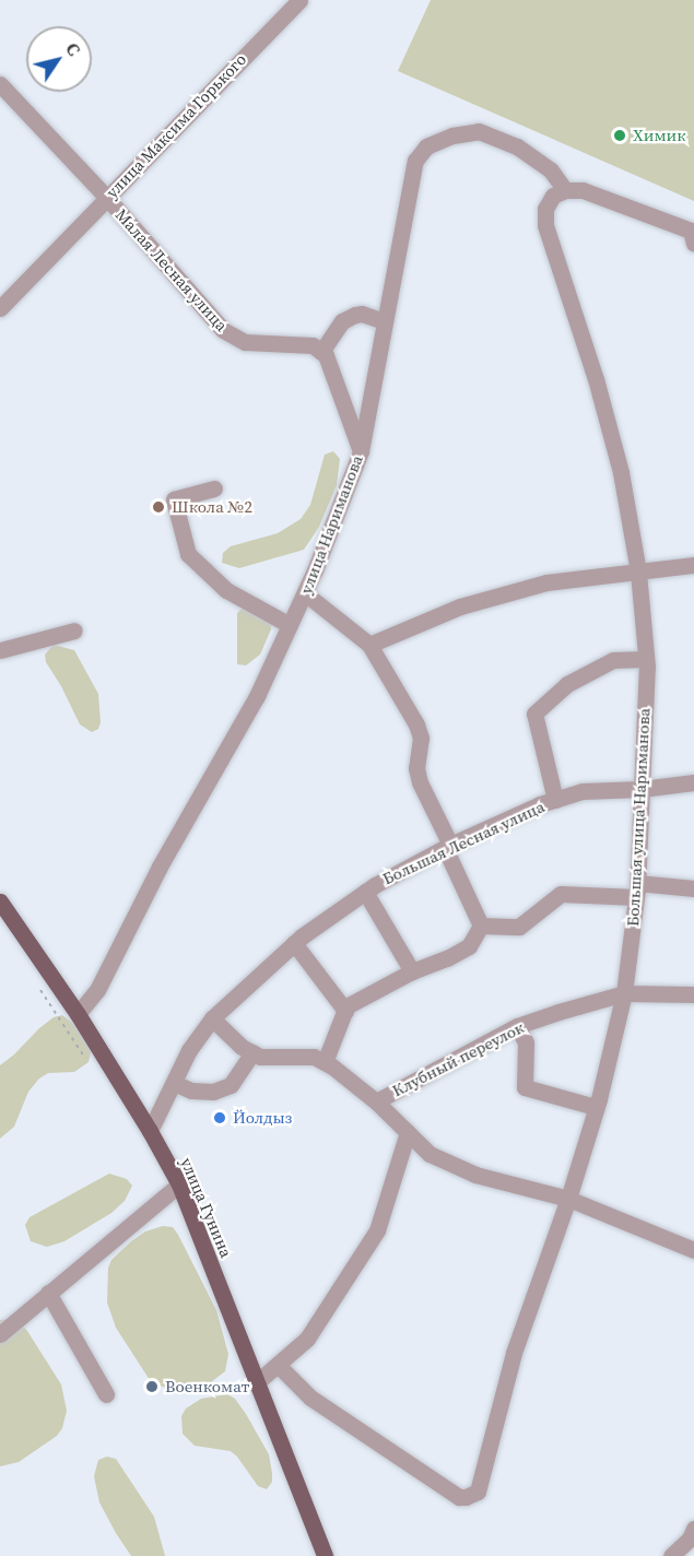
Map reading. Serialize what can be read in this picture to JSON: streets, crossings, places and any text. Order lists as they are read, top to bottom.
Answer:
{
  "streets": {
    "main road": ["улица Гунина"],
    "street": [
      "улица Максима Горького",
      "Малая Лесная улица",
      "улица Нариманова",
      "Большая улица Нариманова",
      "Большая Лесная улица",
      "Клубный переулок"
    ]
  },
  "crossings": [
    ["улица Максима Горького", "Малая Лесная улица"],
    ["улица Нариманова", "Большая улица Нариманова"],
    ["улица Нариманова", "улица Гунина"],
    ["Большая улица Нариманова", "Большая Лесная улица"],
    ["Большая улица Нариманова", "Клубный переулок"],
    ["Большая Лесная улица", "улица Гунина"]
  ],
  "places": [
    "Химик",
    "Школа №2",
    "Йолдыз",
    "Военкомат"
  ],
  "north": "top right"
}
